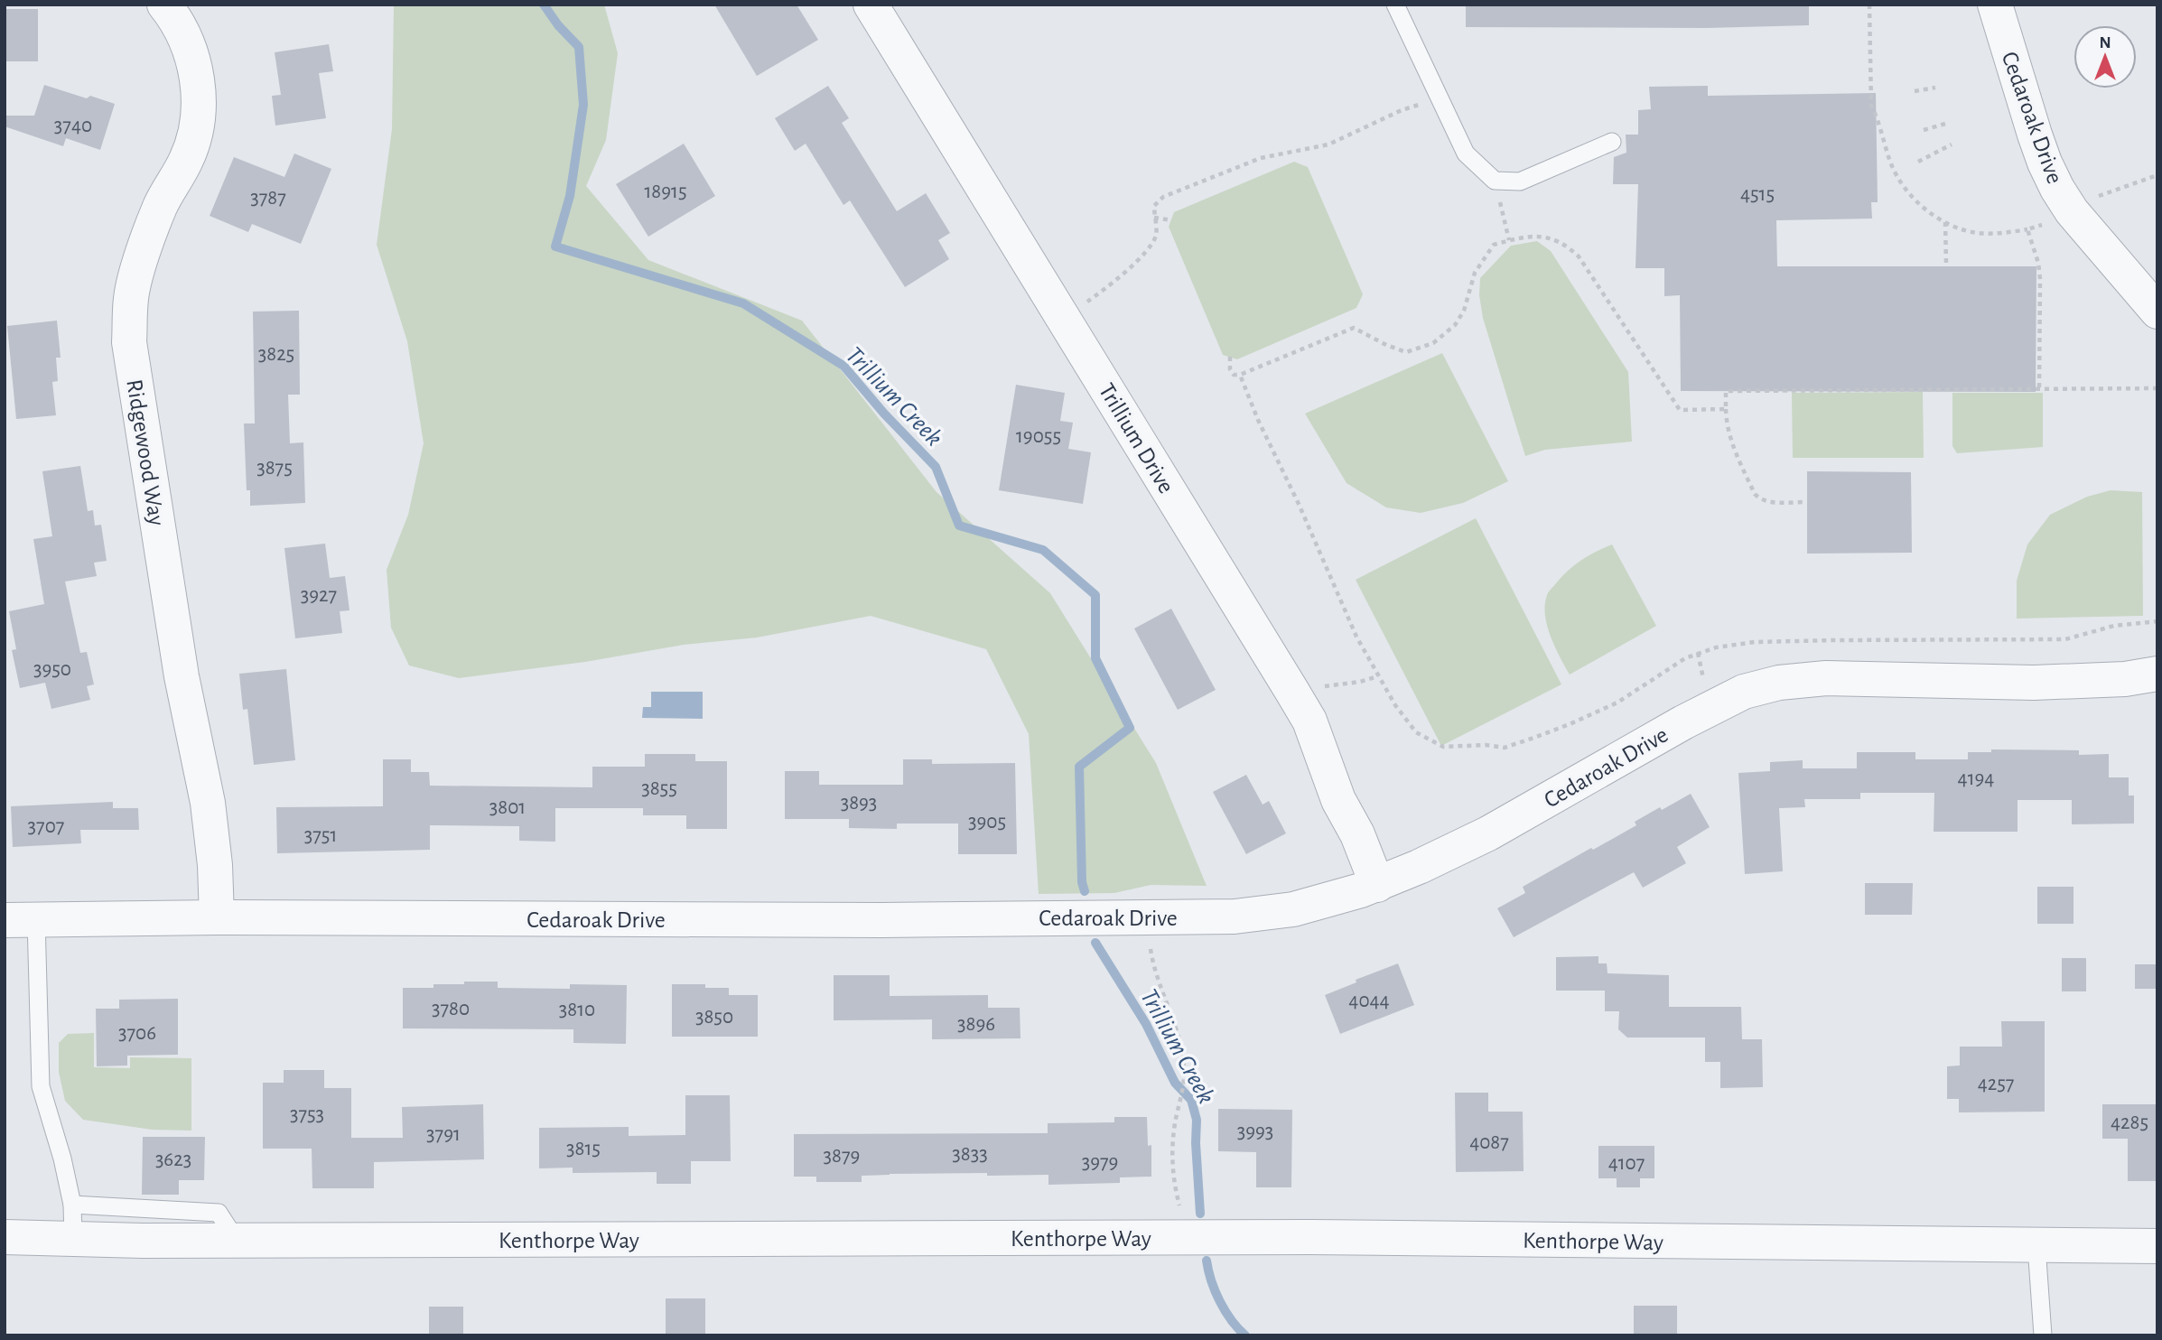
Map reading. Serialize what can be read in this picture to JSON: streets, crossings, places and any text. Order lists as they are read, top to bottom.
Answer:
{
  "streets": {
    "street": [
      "Cedaroak Drive",
      "Trillium Drive",
      "Ridgewood Way",
      "Kenthorpe Way"
    ]
  },
  "crossings": [
    ["Cedaroak Drive", "Trillium Drive"],
    ["Cedaroak Drive", "Ridgewood Way"]
  ],
  "water": ["Trillium Creek"],
  "house_numbers": [
    "3740",
    "18915",
    "4515",
    "3787",
    "3825",
    "19055",
    "3875",
    "3927",
    "3950",
    "4194",
    "3855",
    "3893",
    "3801",
    "3905",
    "3707",
    "3751",
    "4044",
    "3780",
    "3810",
    "3850",
    "3896",
    "3706",
    "4257",
    "3753",
    "4285",
    "3993",
    "3791",
    "4087",
    "3815",
    "3833",
    "3879",
    "3623",
    "3979",
    "4107"
  ],
  "north": "top"
}
